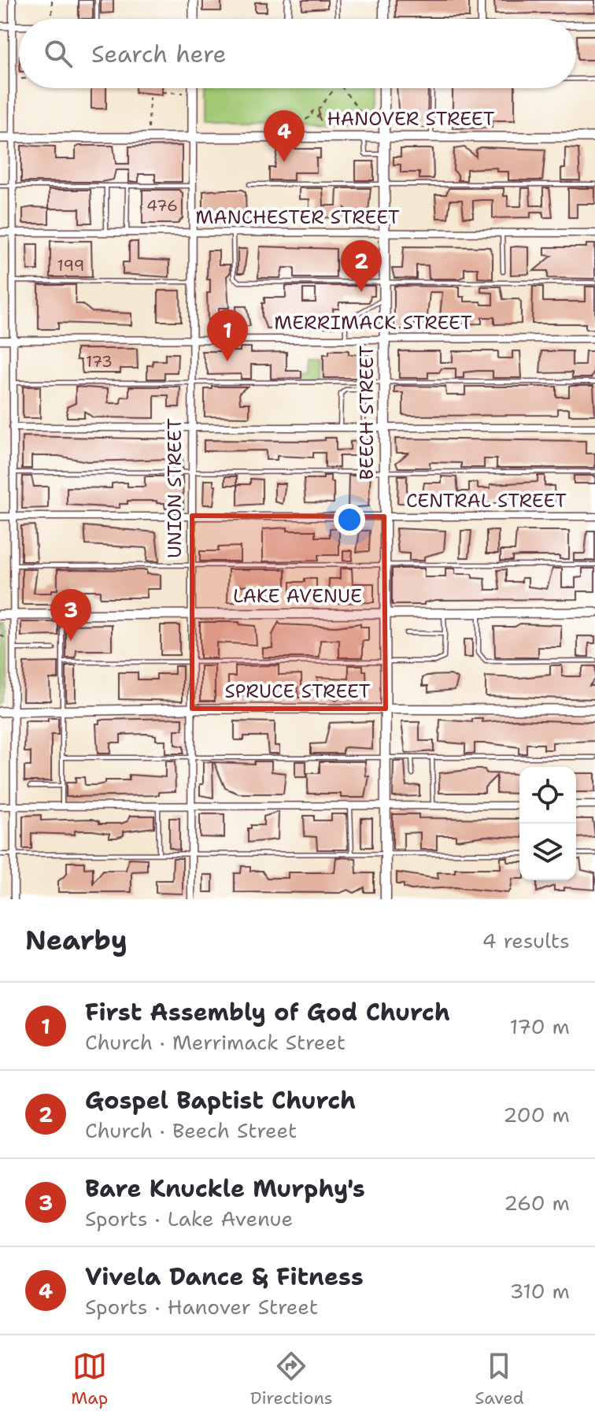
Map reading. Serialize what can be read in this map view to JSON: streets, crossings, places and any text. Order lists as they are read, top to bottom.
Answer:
{
  "streets": {
    "main road": ["BEECH STREET"],
    "street": [
      "HANOVER STREET",
      "MANCHESTER STREET",
      "MERRIMACK STREET",
      "UNION STREET",
      "CENTRAL STREET",
      "LAKE AVENUE",
      "SPRUCE STREET"
    ]
  },
  "crossings": [
    ["HANOVER STREET", "BEECH STREET"],
    ["HANOVER STREET", "UNION STREET"],
    ["MANCHESTER STREET", "BEECH STREET"],
    ["MANCHESTER STREET", "UNION STREET"],
    ["MERRIMACK STREET", "BEECH STREET"],
    ["MERRIMACK STREET", "UNION STREET"],
    ["BEECH STREET", "CENTRAL STREET"],
    ["BEECH STREET", "LAKE AVENUE"],
    ["BEECH STREET", "SPRUCE STREET"],
    ["UNION STREET", "CENTRAL STREET"],
    ["UNION STREET", "LAKE AVENUE"],
    ["UNION STREET", "SPRUCE STREET"]
  ],
  "house_numbers": ["476", "199", "173"],
  "page": {
    "search": "Search here",
    "pins": [
      "4",
      "2",
      "1",
      "3"
    ],
    "heading": ["Nearby", "4 results"],
    "list": [
      {
        "mark": "1",
        "name": "First Assembly of God Church",
        "note": "Church · Merrimack Street",
        "value": "170 m"
      },
      {
        "mark": "2",
        "name": "Gospel Baptist Church",
        "note": "Church · Beech Street",
        "value": "200 m"
      },
      {
        "mark": "3",
        "name": "Bare Knuckle Murphy's",
        "note": "Sports · Lake Avenue",
        "value": "260 m"
      },
      {
        "mark": "4",
        "name": "Vivela Dance & Fitness",
        "note": "Sports · Hanover Street",
        "value": "310 m"
      }
    ],
    "nav": ["Map", "Directions", "Saved"]
  }
}
